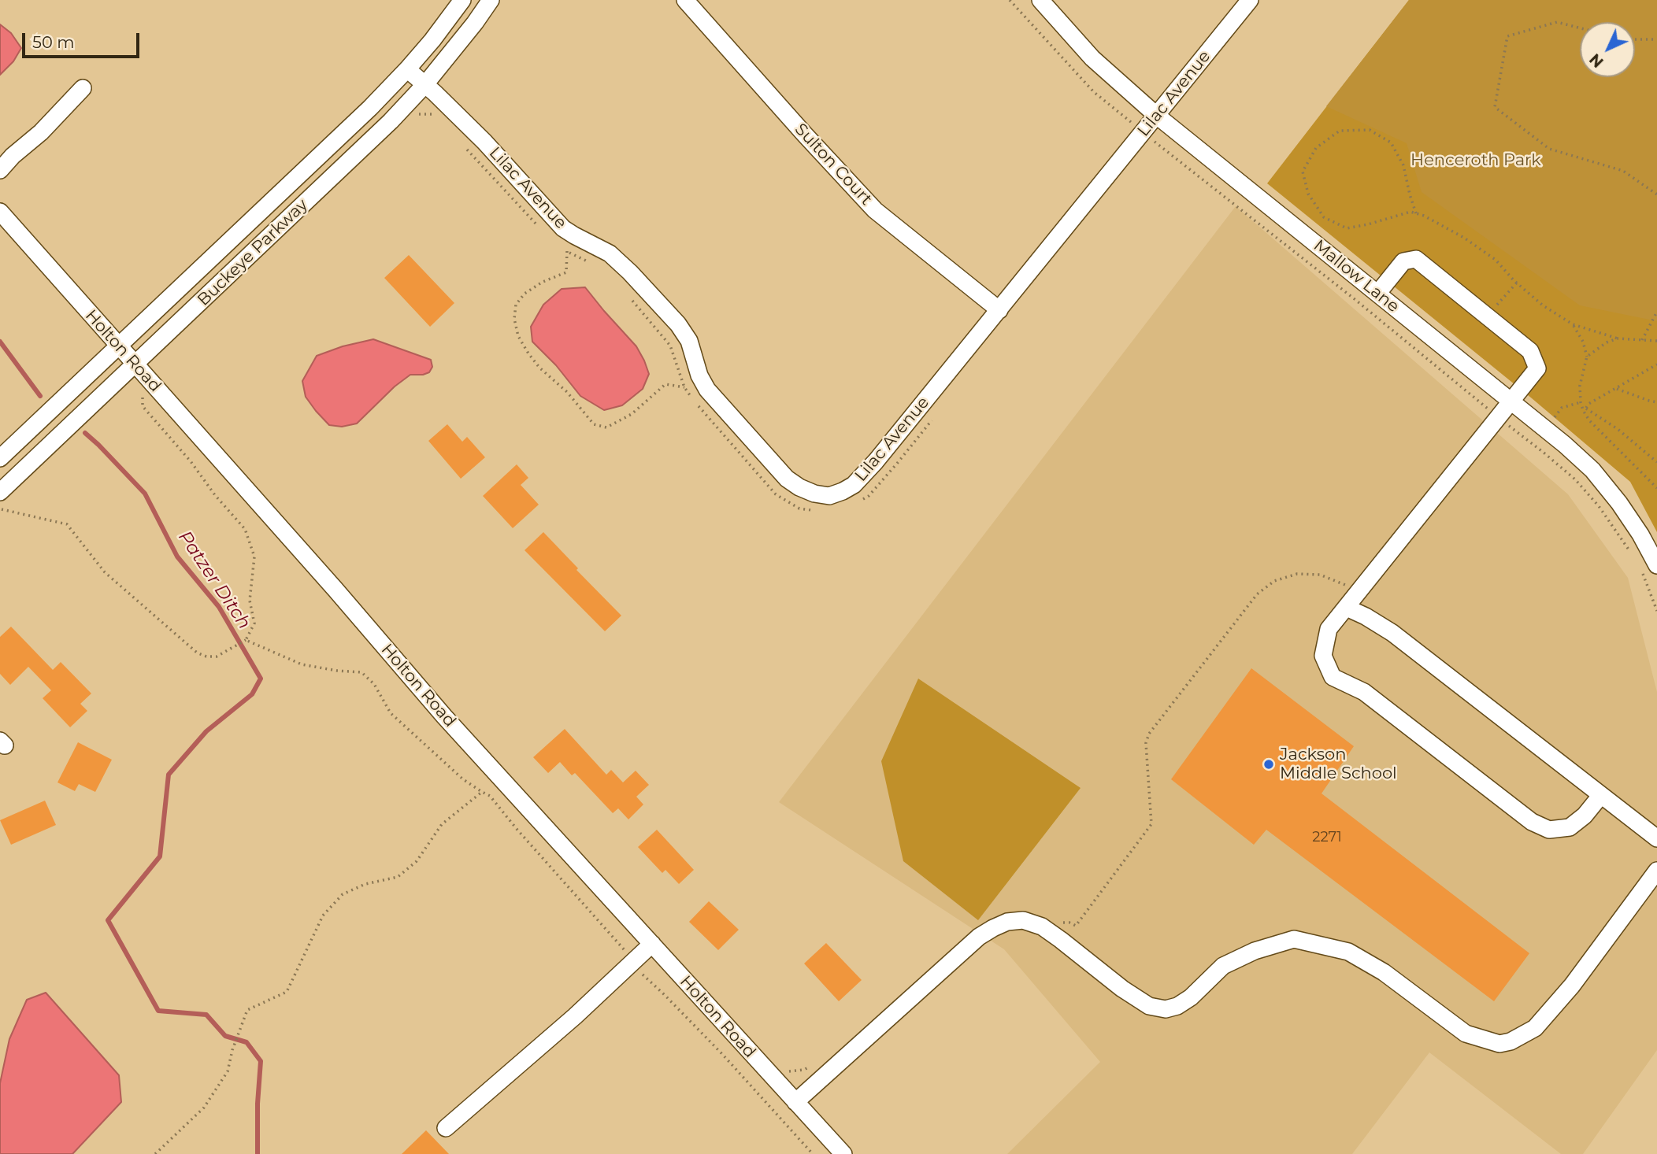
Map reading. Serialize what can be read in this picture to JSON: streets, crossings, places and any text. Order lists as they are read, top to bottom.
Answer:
{
  "streets": {
    "street": [
      "Lilac Avenue",
      "Sulton Court",
      "Buckeye Parkway",
      "Mallow Lane",
      "Holton Road"
    ]
  },
  "crossings": [
    ["Lilac Avenue", "Sulton Court"],
    ["Lilac Avenue", "Buckeye Parkway"],
    ["Lilac Avenue", "Mallow Lane"],
    ["Buckeye Parkway", "Holton Road"]
  ],
  "water": ["Patzer Ditch"],
  "parks": ["Henceroth Park"],
  "places": ["Jackson Middle School"],
  "house_numbers": ["2271"],
  "scale_bar": "50 m",
  "north": "bottom left"
}
